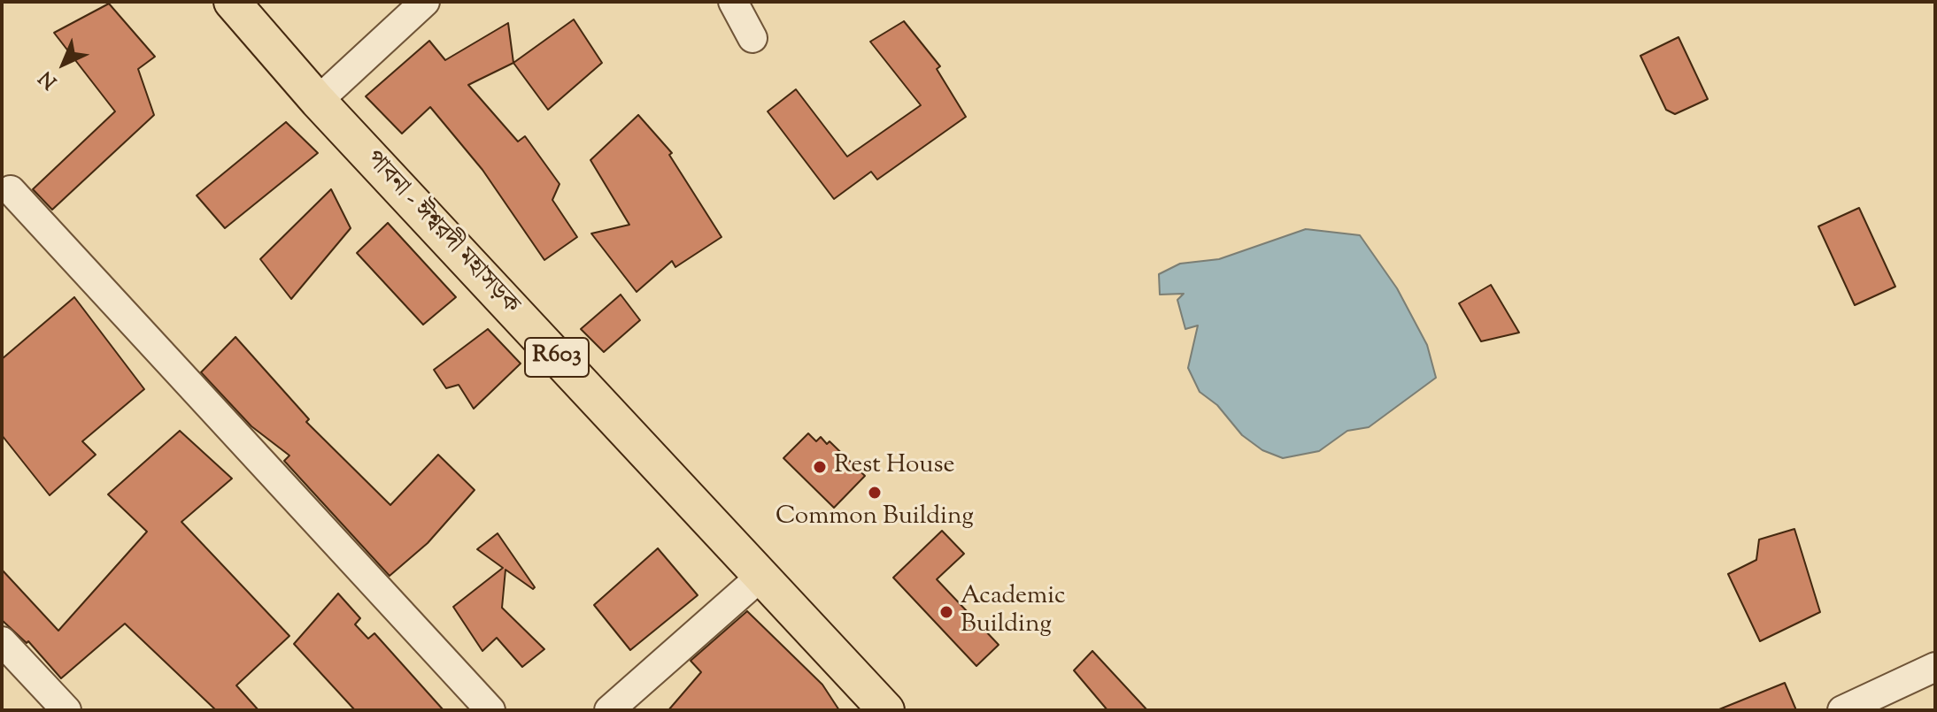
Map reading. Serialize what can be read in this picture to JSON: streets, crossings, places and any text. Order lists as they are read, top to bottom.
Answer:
{
  "streets": {
    "main road": ["পাবনা - ঈশ্বরদী মহাসড়ক", "R603"]
  },
  "places": ["Rest House", "Common Building", "Academic Building"],
  "north": "bottom left"
}
